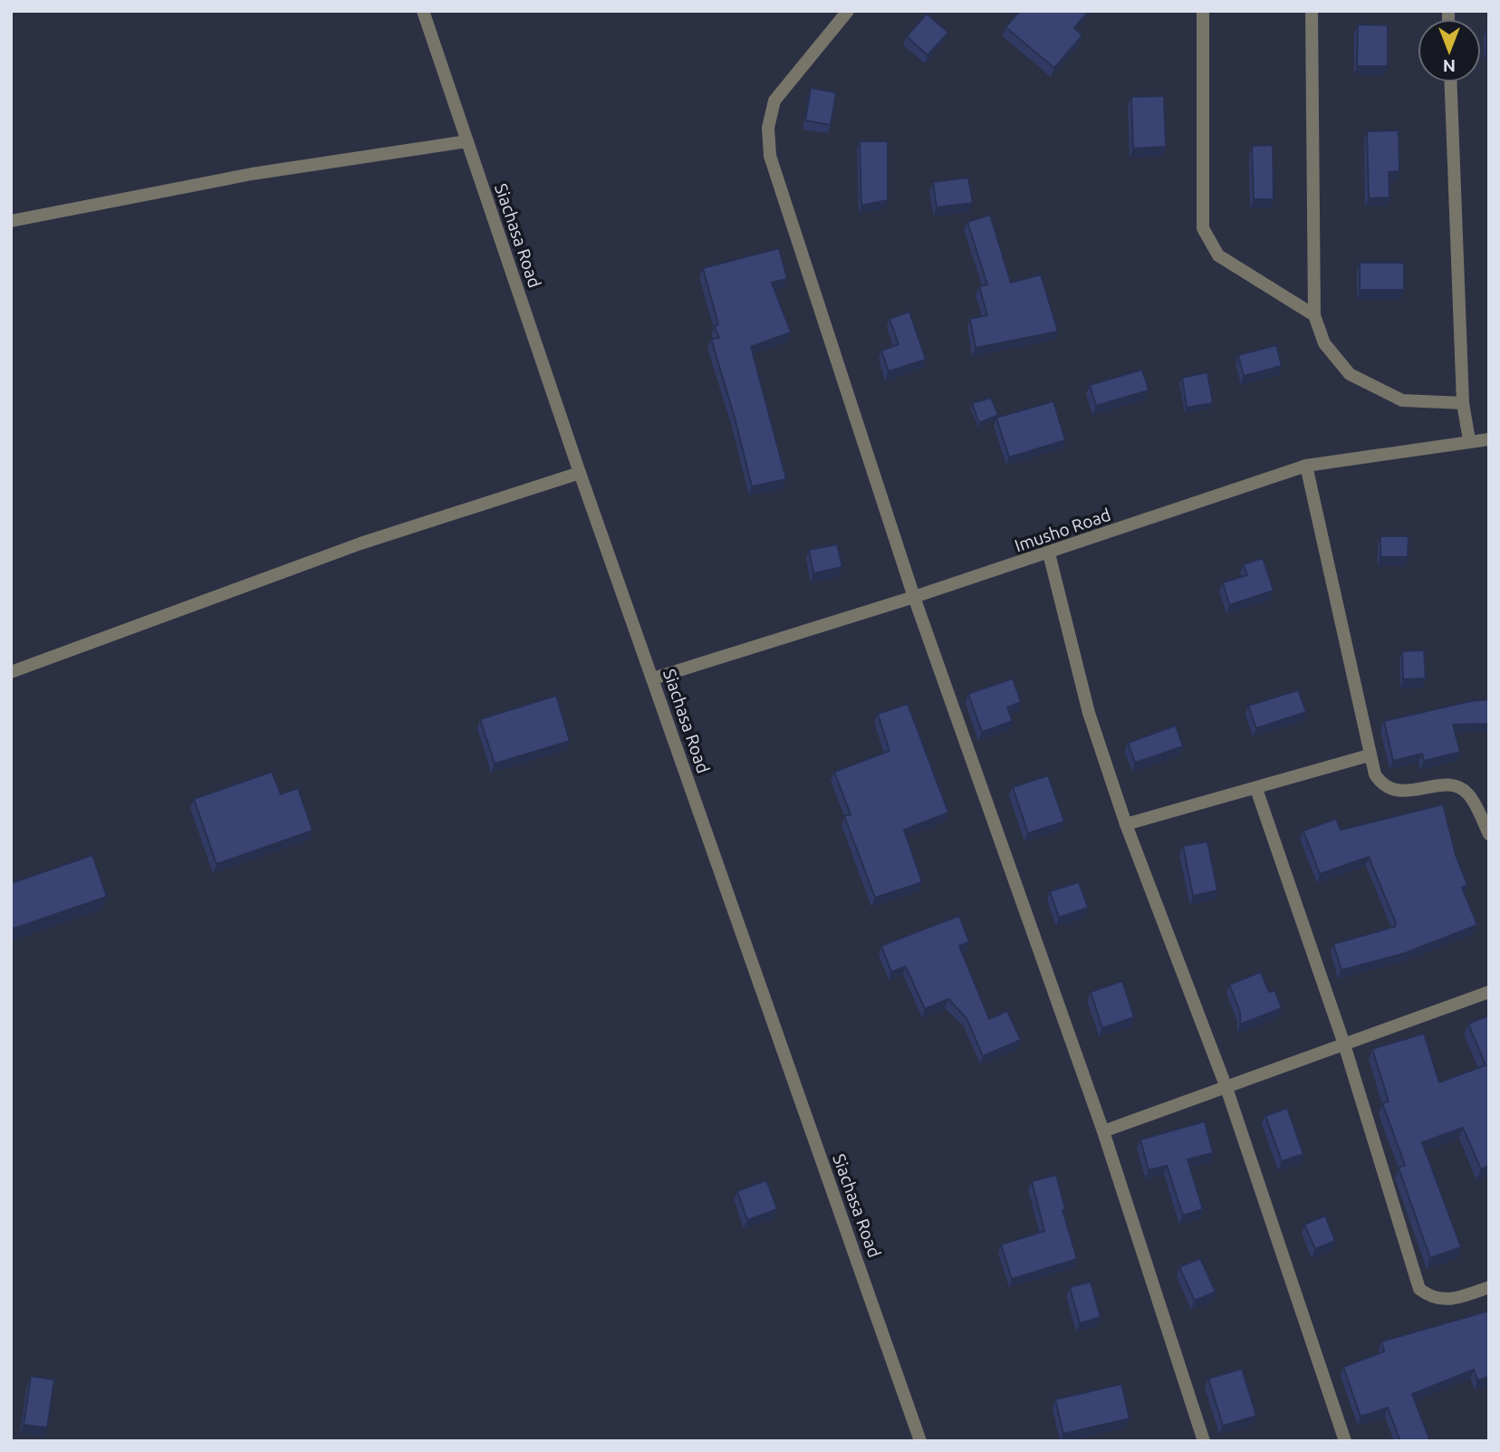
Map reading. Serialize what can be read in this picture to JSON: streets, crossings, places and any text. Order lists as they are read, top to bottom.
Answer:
{
  "streets": {
    "street": ["Siachasa Road", "Imusho Road"]
  },
  "crossings": [
    ["Siachasa Road", "Imusho Road"]
  ],
  "north": "bottom"
}
